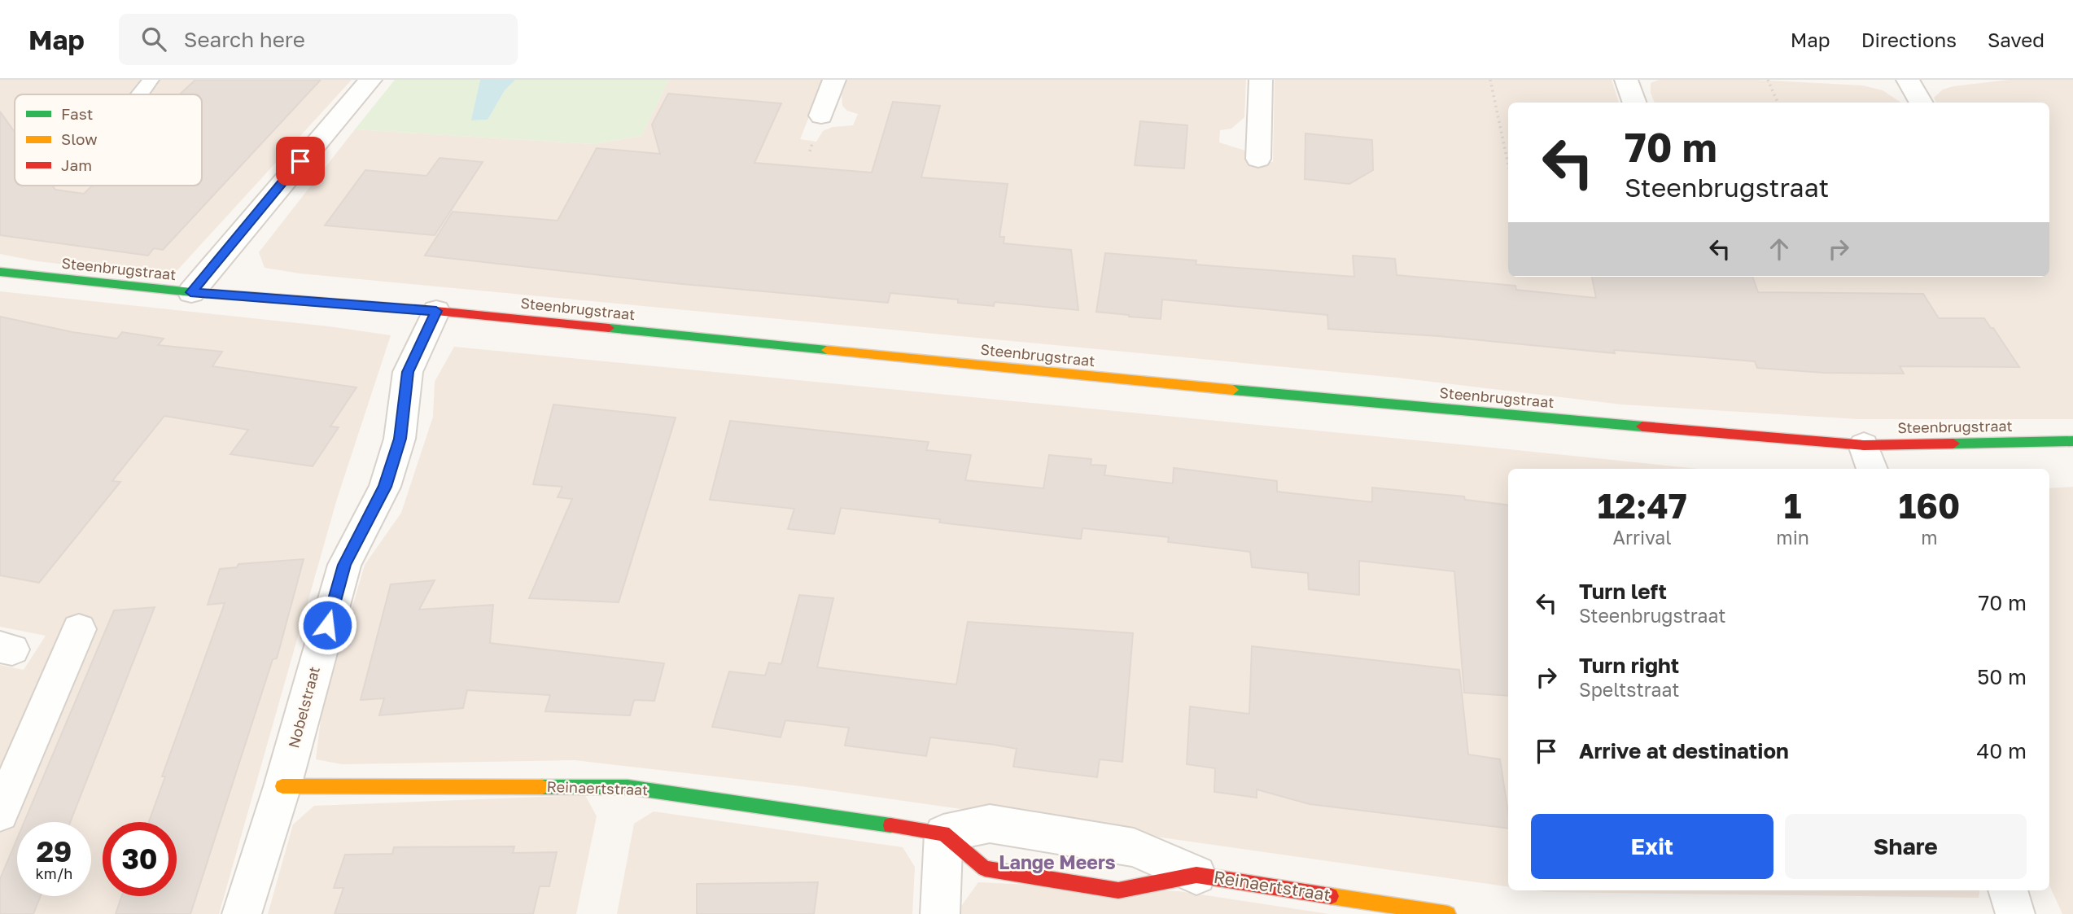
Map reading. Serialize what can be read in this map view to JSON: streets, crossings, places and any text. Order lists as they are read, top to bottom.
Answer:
{
  "streets": {
    "street": ["Steenbrugstraat", "Nobelstraat", "Reinaertstraat"]
  },
  "crossings": [
    ["Steenbrugstraat", "Nobelstraat"],
    ["Nobelstraat", "Reinaertstraat"]
  ],
  "districts": ["Lange Meers"],
  "legend": ["Fast", "Slow", "Jam"],
  "page": {
    "header": "Map",
    "search": "Search here",
    "nav": ["Map", "Directions", "Saved"],
    "turn": ["70 m", "Steenbrugstraat"],
    "eta": [
      "12:47",
      "Arrival",
      "1",
      "min",
      "160",
      "m"
    ],
    "list": [
      {
        "name": "Turn left",
        "note": "Steenbrugstraat",
        "value": "70 m"
      },
      {
        "name": "Turn right",
        "note": "Speltstraat",
        "value": "50 m"
      },
      {
        "name": "Arrive at destination",
        "value": "40 m"
      }
    ],
    "buttons": ["Exit", "Share"],
    "speed": "29 km/h",
    "limit": "30"
  }
}
